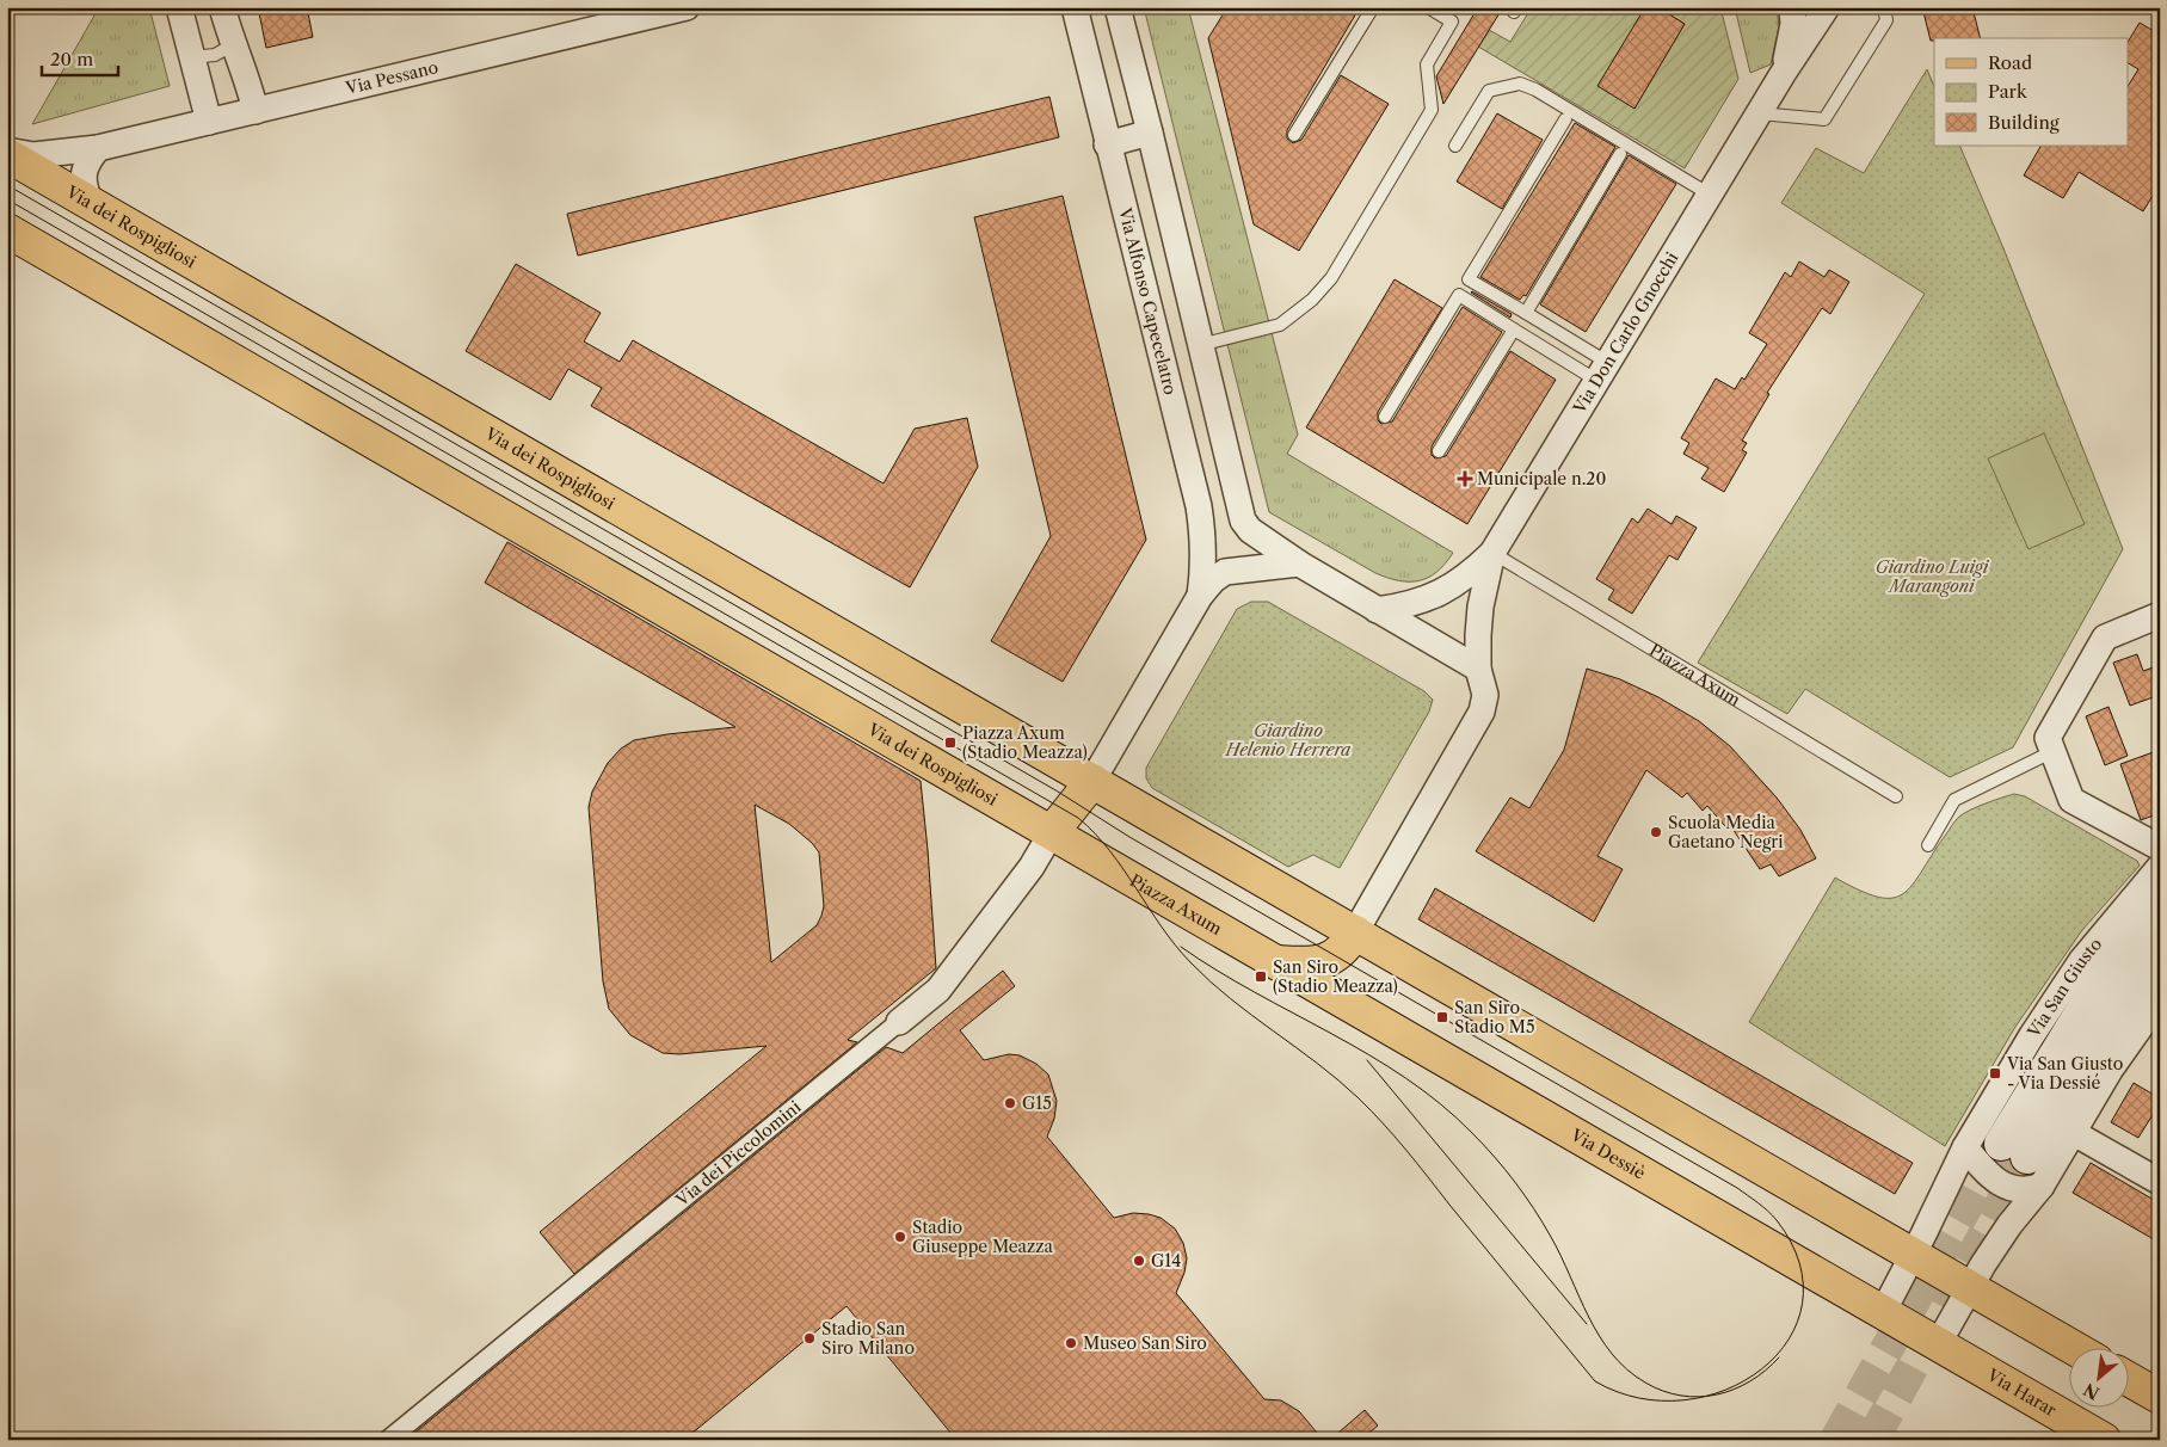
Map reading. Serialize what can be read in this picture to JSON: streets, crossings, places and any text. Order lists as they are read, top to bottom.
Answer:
{
  "streets": {
    "main road": [
      "Via dei Rospigliosi",
      "Piazza Axum",
      "Via San Giusto",
      "Via Dessiè",
      "Via Harar"
    ],
    "street": [
      "Via Pessano",
      "Via Alfonso Capecelatro",
      "Via Don Carlo Gnocchi",
      "Via dei Piccolomini"
    ]
  },
  "crossings": [
    ["Via dei Rospigliosi", "Piazza Axum"],
    ["Via dei Rospigliosi", "Via dei Piccolomini"],
    ["Via Don Carlo Gnocchi", "Piazza Axum"],
    ["Piazza Axum", "Via dei Piccolomini"],
    ["Piazza Axum", "Via Dessiè"],
    ["Via San Giusto", "Via Dessiè"],
    ["Via San Giusto", "Via Harar"],
    ["Via Dessiè", "Via Harar"]
  ],
  "parks": ["Giardino Luigi Marangoni", "Giardino Helenio Herrera"],
  "places": {
    "health": ["Municipale n.20"],
    "transit": [
      "Piazza Axum (Stadio Meazza)",
      "San Siro (Stadio Meazza)",
      "San Siro Stadio M5",
      "Via San Giusto - Via Dessié"
    ],
    "other": [
      "Scuola Media Gaetano Negri",
      "G15",
      "Stadio Giuseppe Meazza",
      "G14",
      "Stadio San Siro Milano",
      "Museo San Siro"
    ]
  },
  "legend": ["Road", "Park", "Building"],
  "scale_bar": "20 m",
  "north": "bottom left"
}
